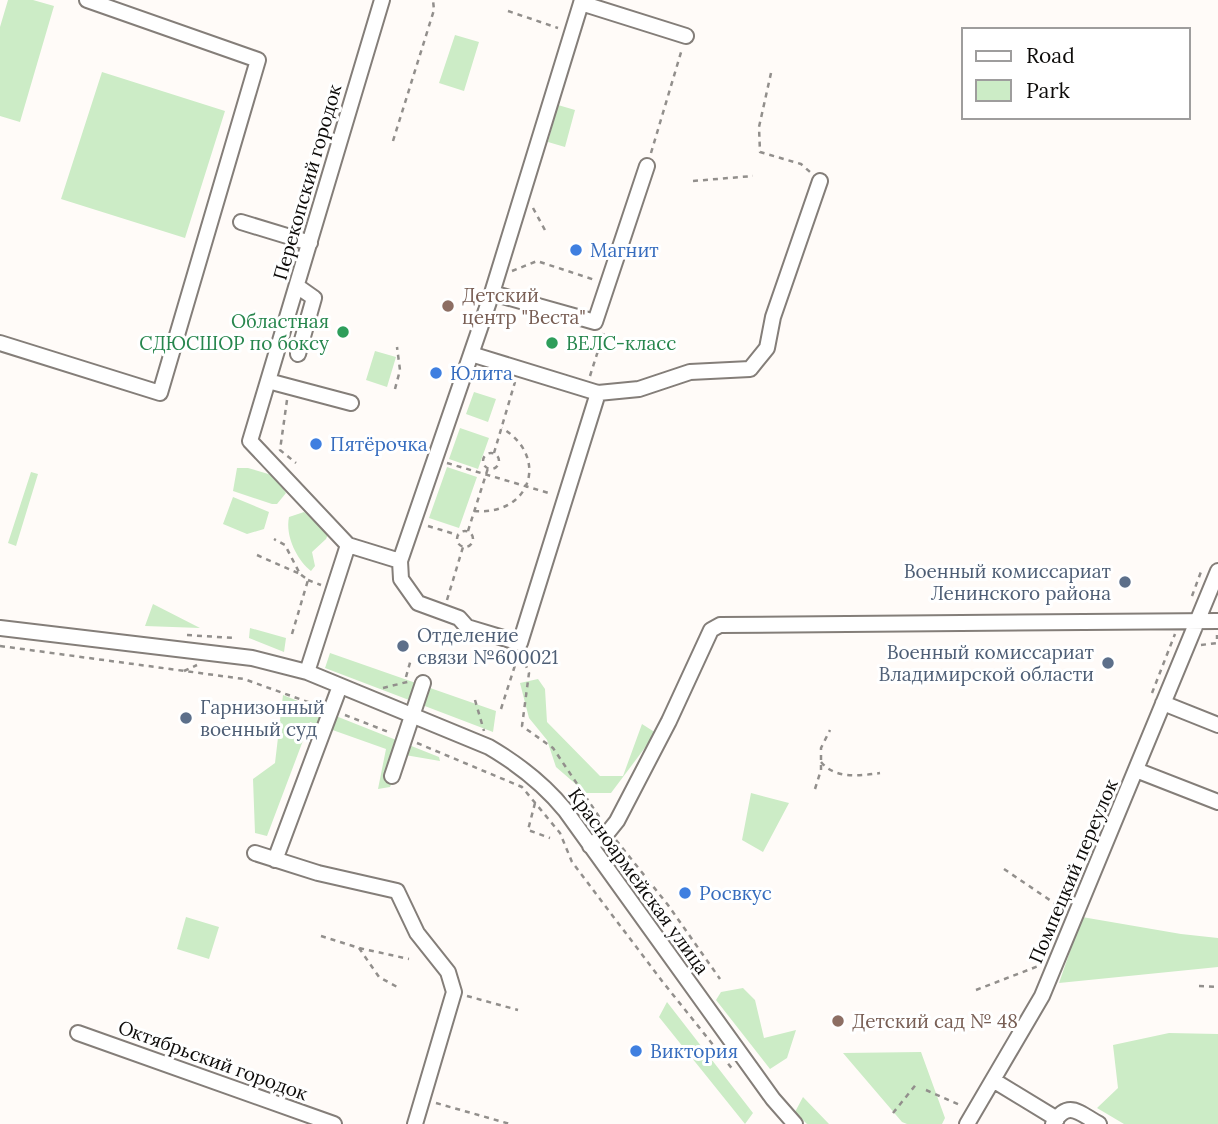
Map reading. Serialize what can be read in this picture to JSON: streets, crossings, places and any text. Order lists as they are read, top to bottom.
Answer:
{
  "streets": {
    "street": [
      "Перекопский городок",
      "Помпецкий переулок",
      "Красноармейская улица",
      "Октябрьский городок"
    ]
  },
  "places": [
    "Магнит",
    "Детский центр \"Веста\"",
    "Областная СДЮСШОР по боксу",
    "ВЕЛС-класс",
    "Юлита",
    "Пятёрочка",
    "Военный комиссариат Ленинского района",
    "Отделение связи №600021",
    "Военный комиссариат Владимирской области",
    "Гарнизонный военный суд",
    "Росвкус",
    "Детский сад № 48",
    "Виктория"
  ],
  "legend": ["Road", "Park"]
}
